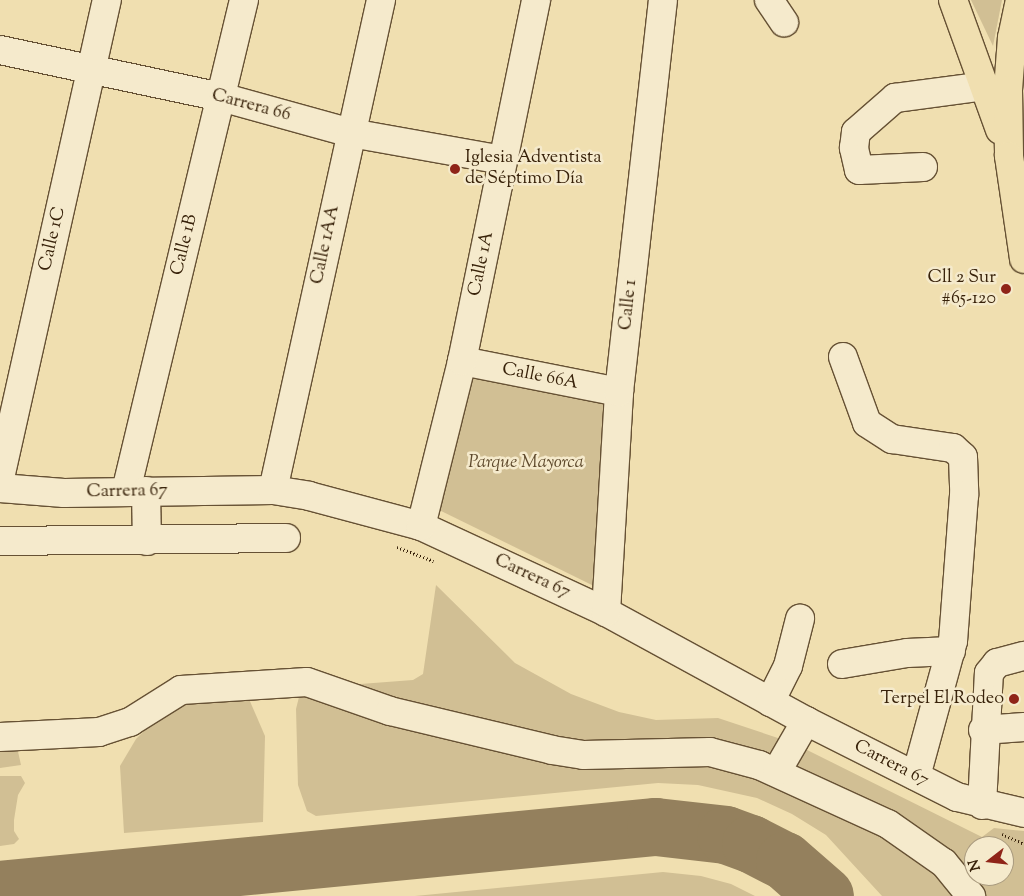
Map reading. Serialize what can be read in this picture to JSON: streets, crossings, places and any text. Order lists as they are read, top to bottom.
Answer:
{
  "streets": {
    "street": [
      "Carrera 66",
      "Calle 1C",
      "Calle 1B",
      "Calle 1AA",
      "Calle 1A",
      "Calle 1",
      "Calle 66A",
      "Carrera 67"
    ]
  },
  "crossings": [
    ["Carrera 66", "Calle 1C"],
    ["Carrera 66", "Calle 1B"],
    ["Carrera 66", "Calle 1AA"],
    ["Carrera 66", "Calle 1A"],
    ["Calle 1B", "Carrera 67"],
    ["Calle 1AA", "Carrera 67"],
    ["Calle 1A", "Calle 66A"],
    ["Calle 1A", "Carrera 67"],
    ["Calle 1", "Calle 66A"],
    ["Calle 1", "Carrera 67"]
  ],
  "parks": ["Parque Mayorca"],
  "places": ["Iglesia Adventista de Séptimo Día", "Cll 2 Sur #65-120", "Terpel El Rodeo"],
  "north": "left"
}
